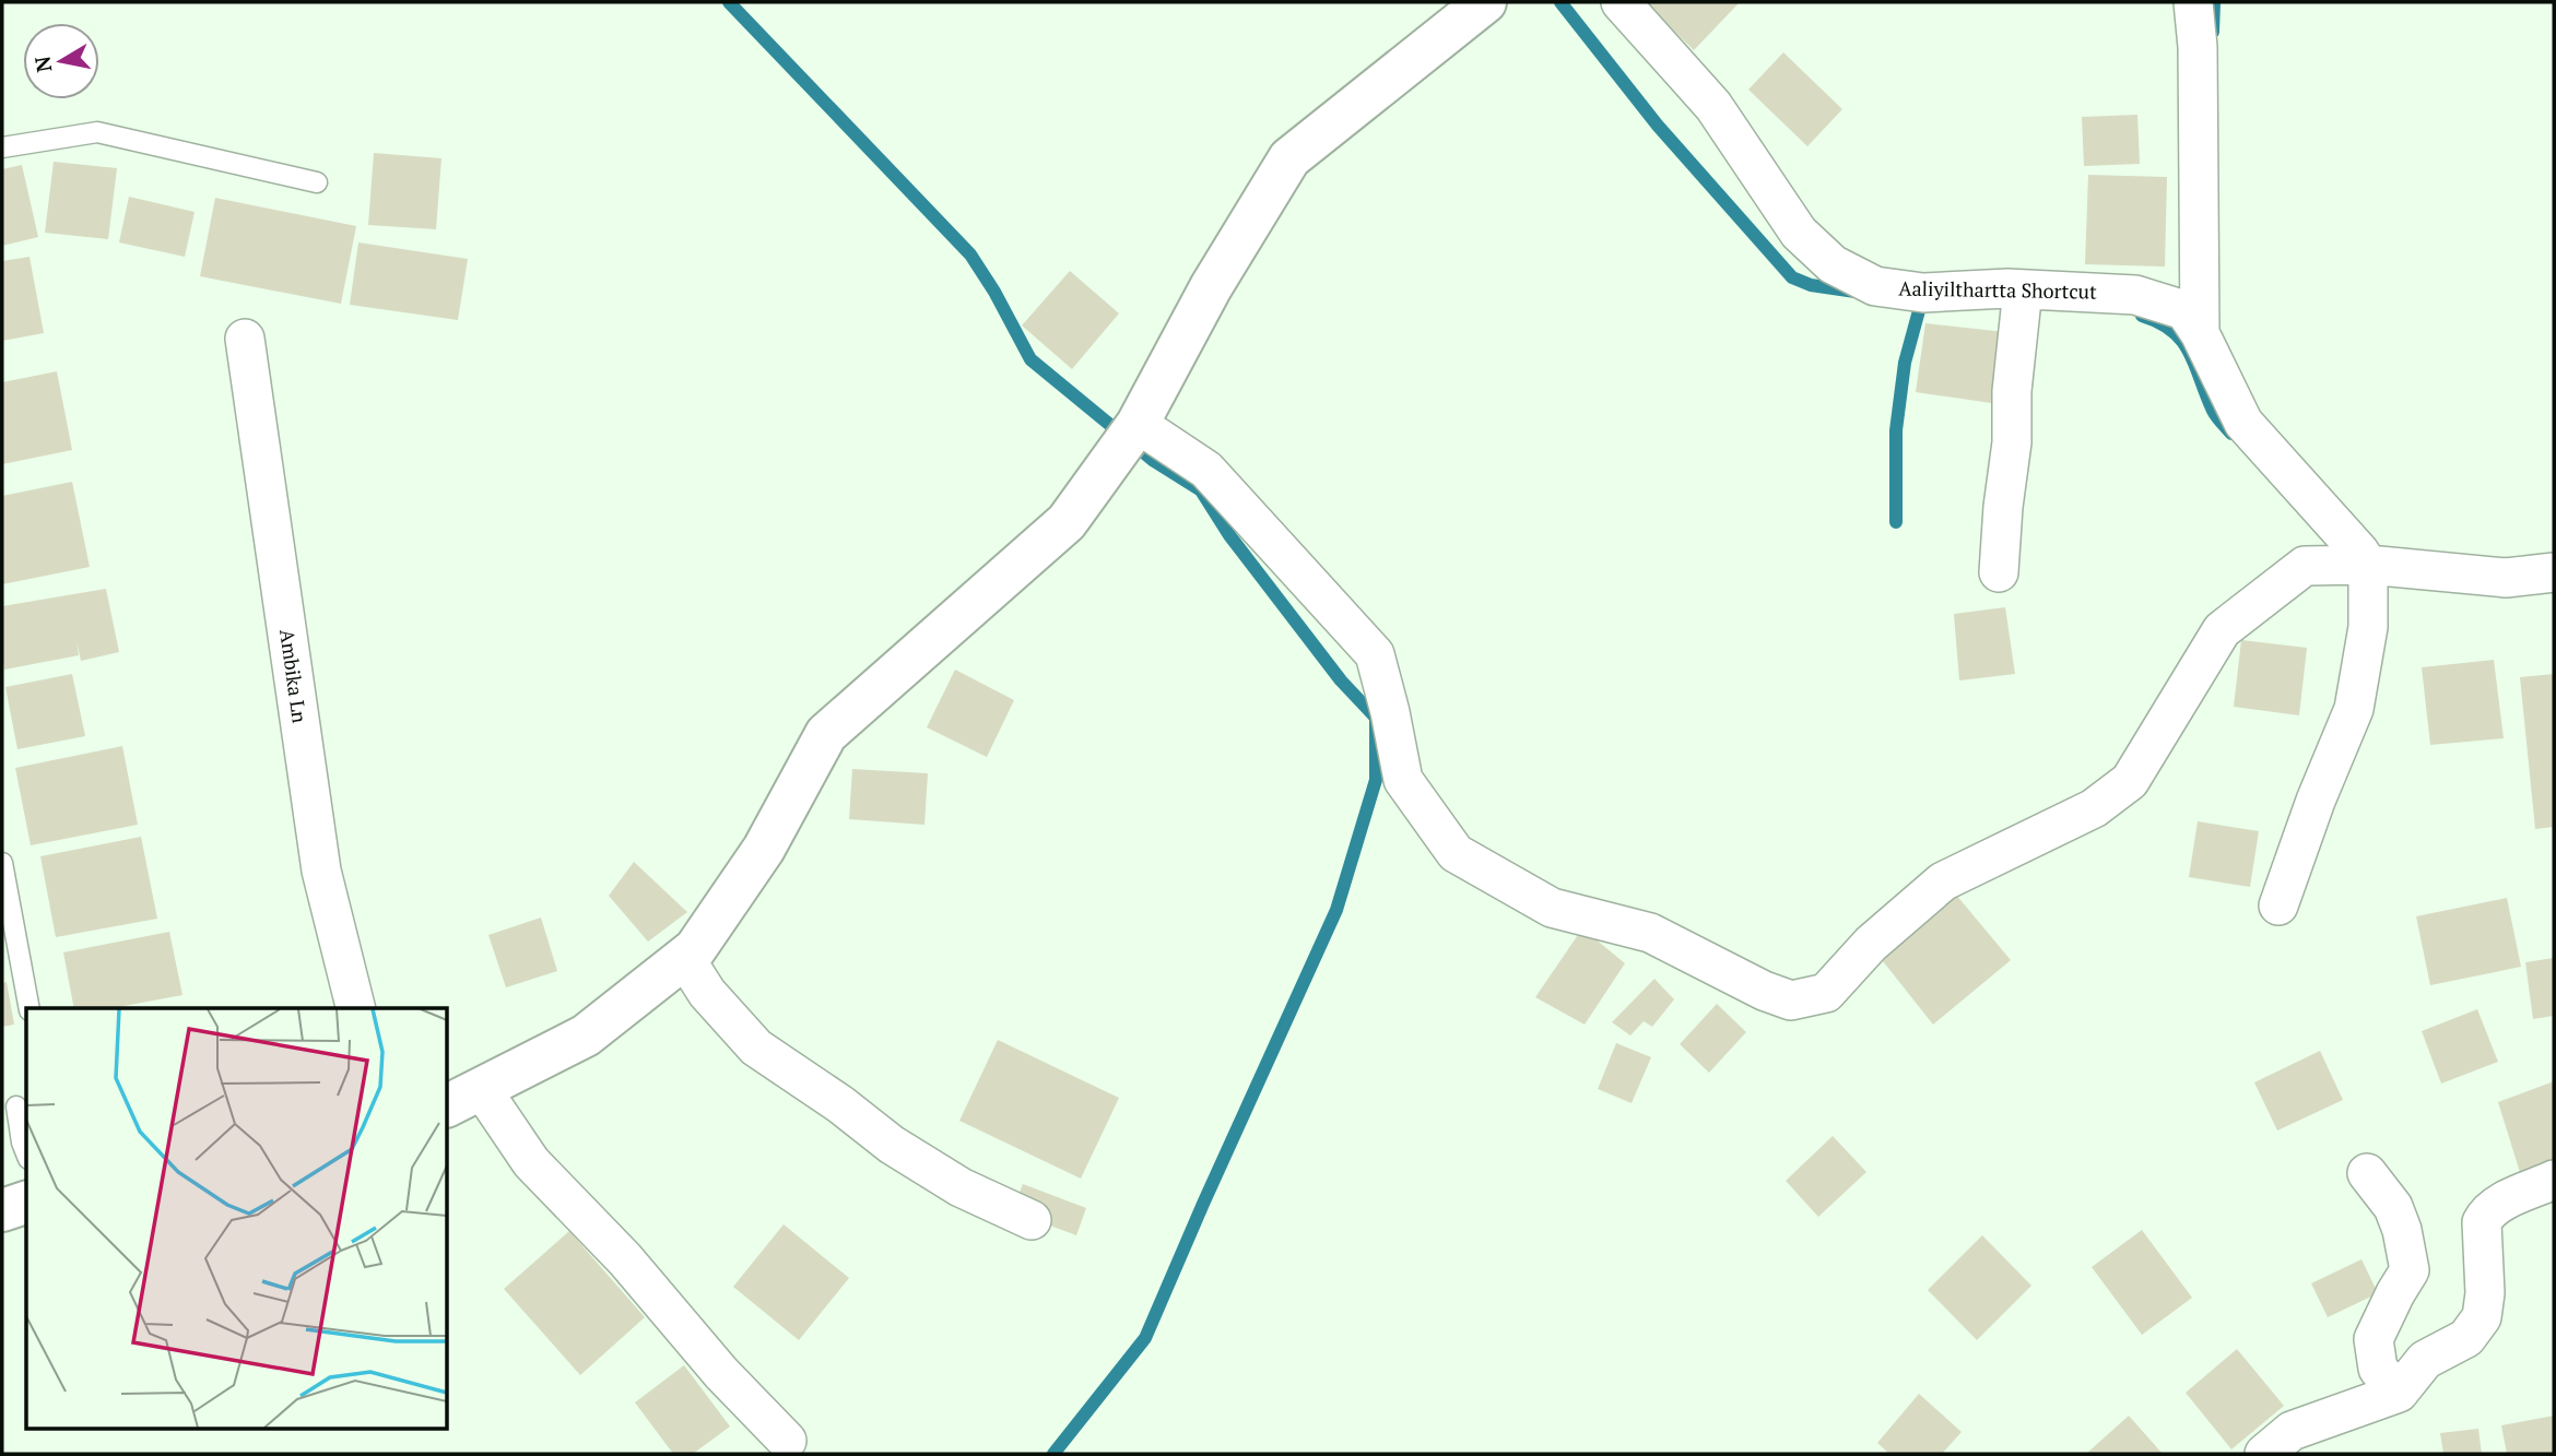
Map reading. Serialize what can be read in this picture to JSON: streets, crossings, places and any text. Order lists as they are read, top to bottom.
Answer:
{
  "streets": {
    "street": ["Aaliyilthartta Shortcut", "Ambika Ln"]
  },
  "north": "left"
}
